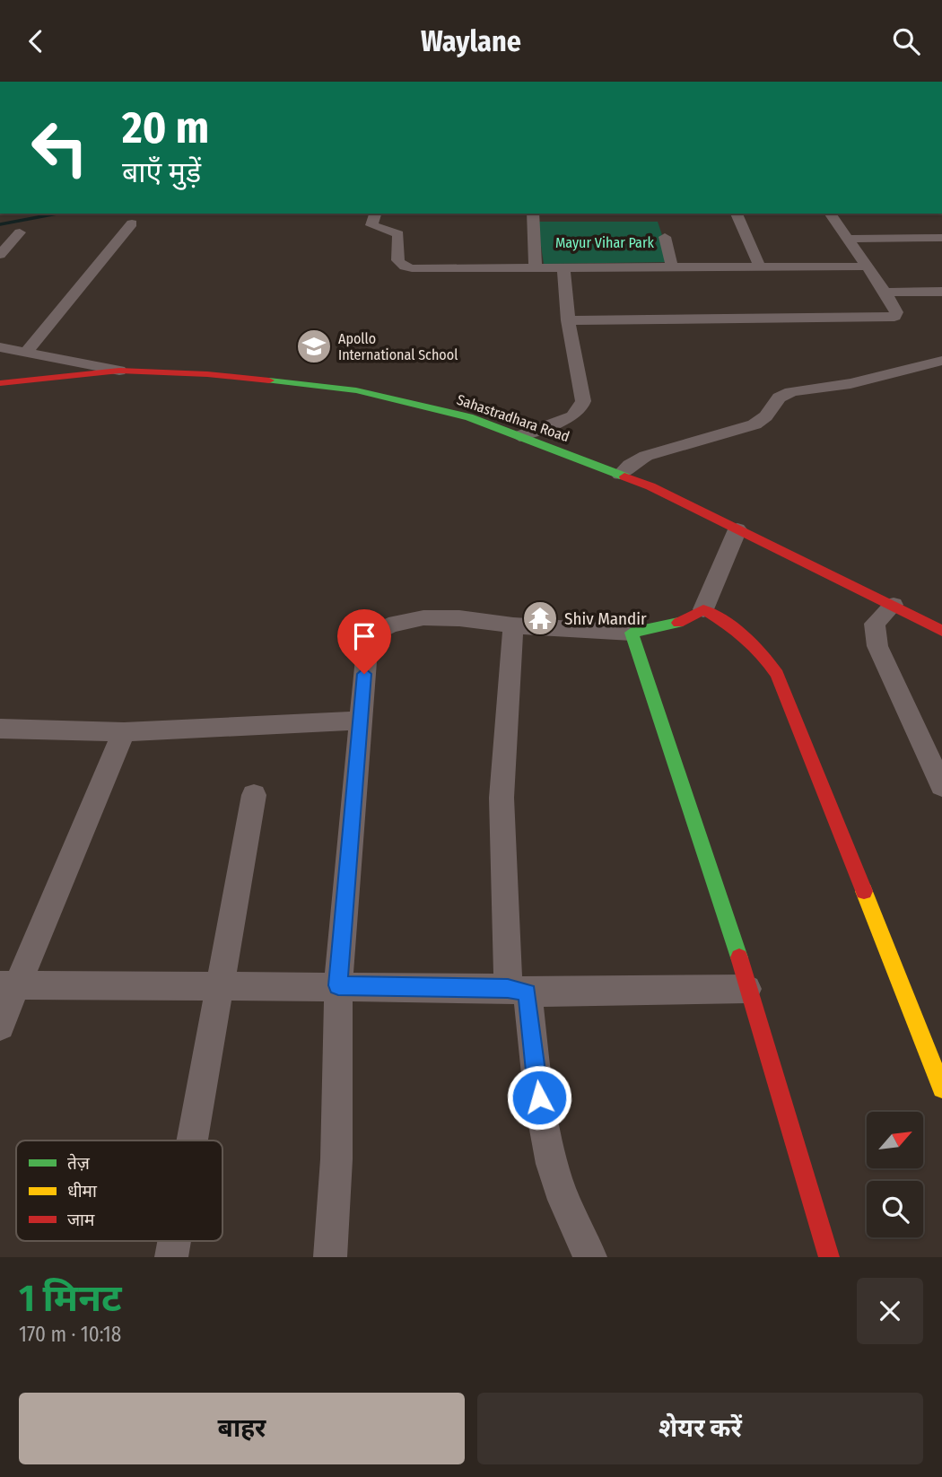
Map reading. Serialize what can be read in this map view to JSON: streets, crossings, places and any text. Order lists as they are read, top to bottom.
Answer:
{
  "streets": {
    "main road": ["Sahastradhara Road"]
  },
  "parks": ["Mayur Vihar Park"],
  "places": {
    "school or university": ["Apollo International School"],
    "temple": ["Shiv Mandir"]
  },
  "legend": ["तेज़", "धीमा", "जाम"],
  "north": "top right",
  "page": {
    "header": "Waylane",
    "turn": ["20 m", "बाएँ मुड़ें"],
    "heading": ["1 मिनट", "170 m · 10:18"],
    "buttons": ["बाहर", "शेयर करें"]
  }
}
